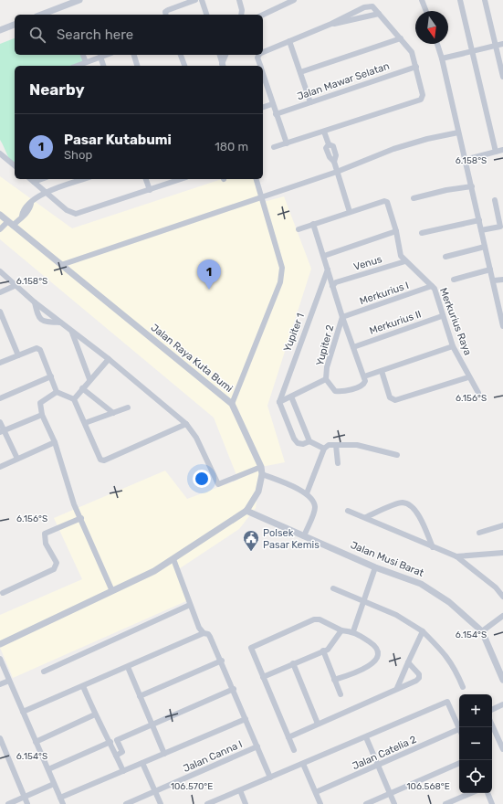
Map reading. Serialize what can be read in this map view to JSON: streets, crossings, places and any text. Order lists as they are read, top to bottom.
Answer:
{
  "streets": {
    "street": [
      "Jalan Mawar Selatan",
      "Venus",
      "Merkurius I",
      "Merkurius Raya",
      "Merkurius II",
      "Yupiter 1",
      "Yupiter 2",
      "Jalan Raya Kuta Bumi",
      "Jalan Musi Barat",
      "Jalan Catelia 2",
      "Jalan Canna I"
    ]
  },
  "crossings": [
    ["Venus", "Merkurius Raya"],
    ["Merkurius I", "Merkurius Raya"],
    ["Merkurius I", "Yupiter 2"],
    ["Merkurius Raya", "Merkurius II"],
    ["Jalan Raya Kuta Bumi", "Jalan Musi Barat"]
  ],
  "places": {
    "public building": ["Polsek Pasar Kemis"]
  },
  "north": "bottom",
  "page": {
    "search": "Search here",
    "heading": "Nearby",
    "list": [
      {
        "mark": "1",
        "name": "Pasar Kutabumi",
        "note": "Shop",
        "value": "180 m"
      }
    ],
    "pins": "1",
    "map_buttons": ["+", "−"]
  },
  "coordinates": [
    "6.158°S",
    "6.156°S",
    "6.154°S",
    "106.570°E",
    "106.568°E"
  ]
}
